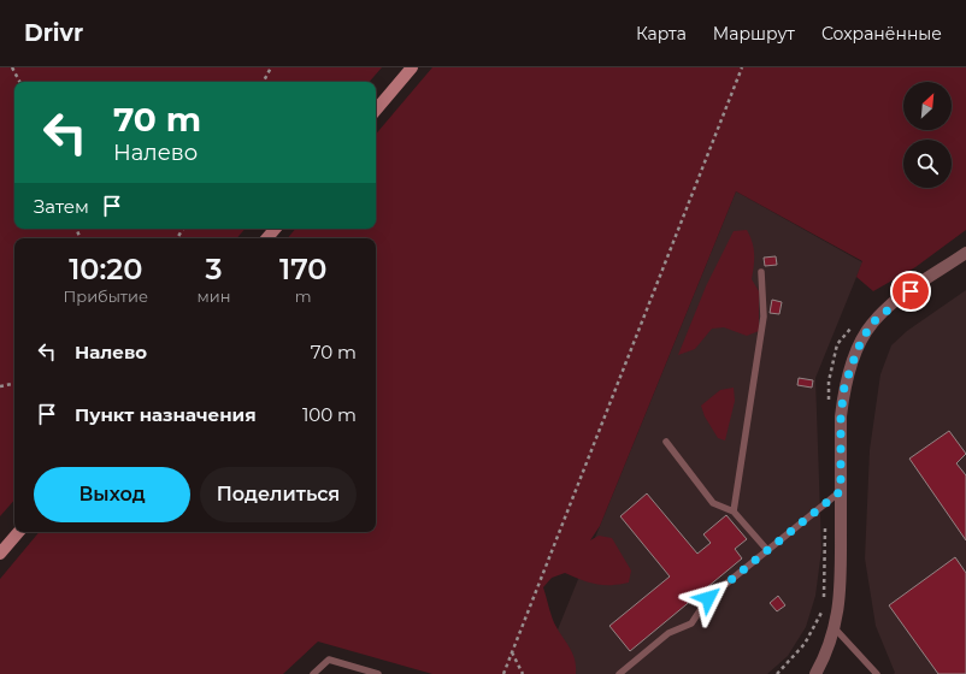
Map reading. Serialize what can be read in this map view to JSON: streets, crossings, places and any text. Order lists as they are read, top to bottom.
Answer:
{
  "north": "top right",
  "page": {
    "header": "Drivr",
    "nav": ["Карта", "Маршрут", "Сохранённые"],
    "turn": ["70 m", "Налево"],
    "then": "Затем",
    "eta": [
      "10:20",
      "Прибытие",
      "3",
      "мин",
      "170",
      "m"
    ],
    "list": [
      {
        "name": "Налево",
        "value": "70 m"
      },
      {
        "name": "Пункт назначения",
        "value": "100 m"
      }
    ],
    "buttons": ["Выход", "Поделиться"]
  }
}
